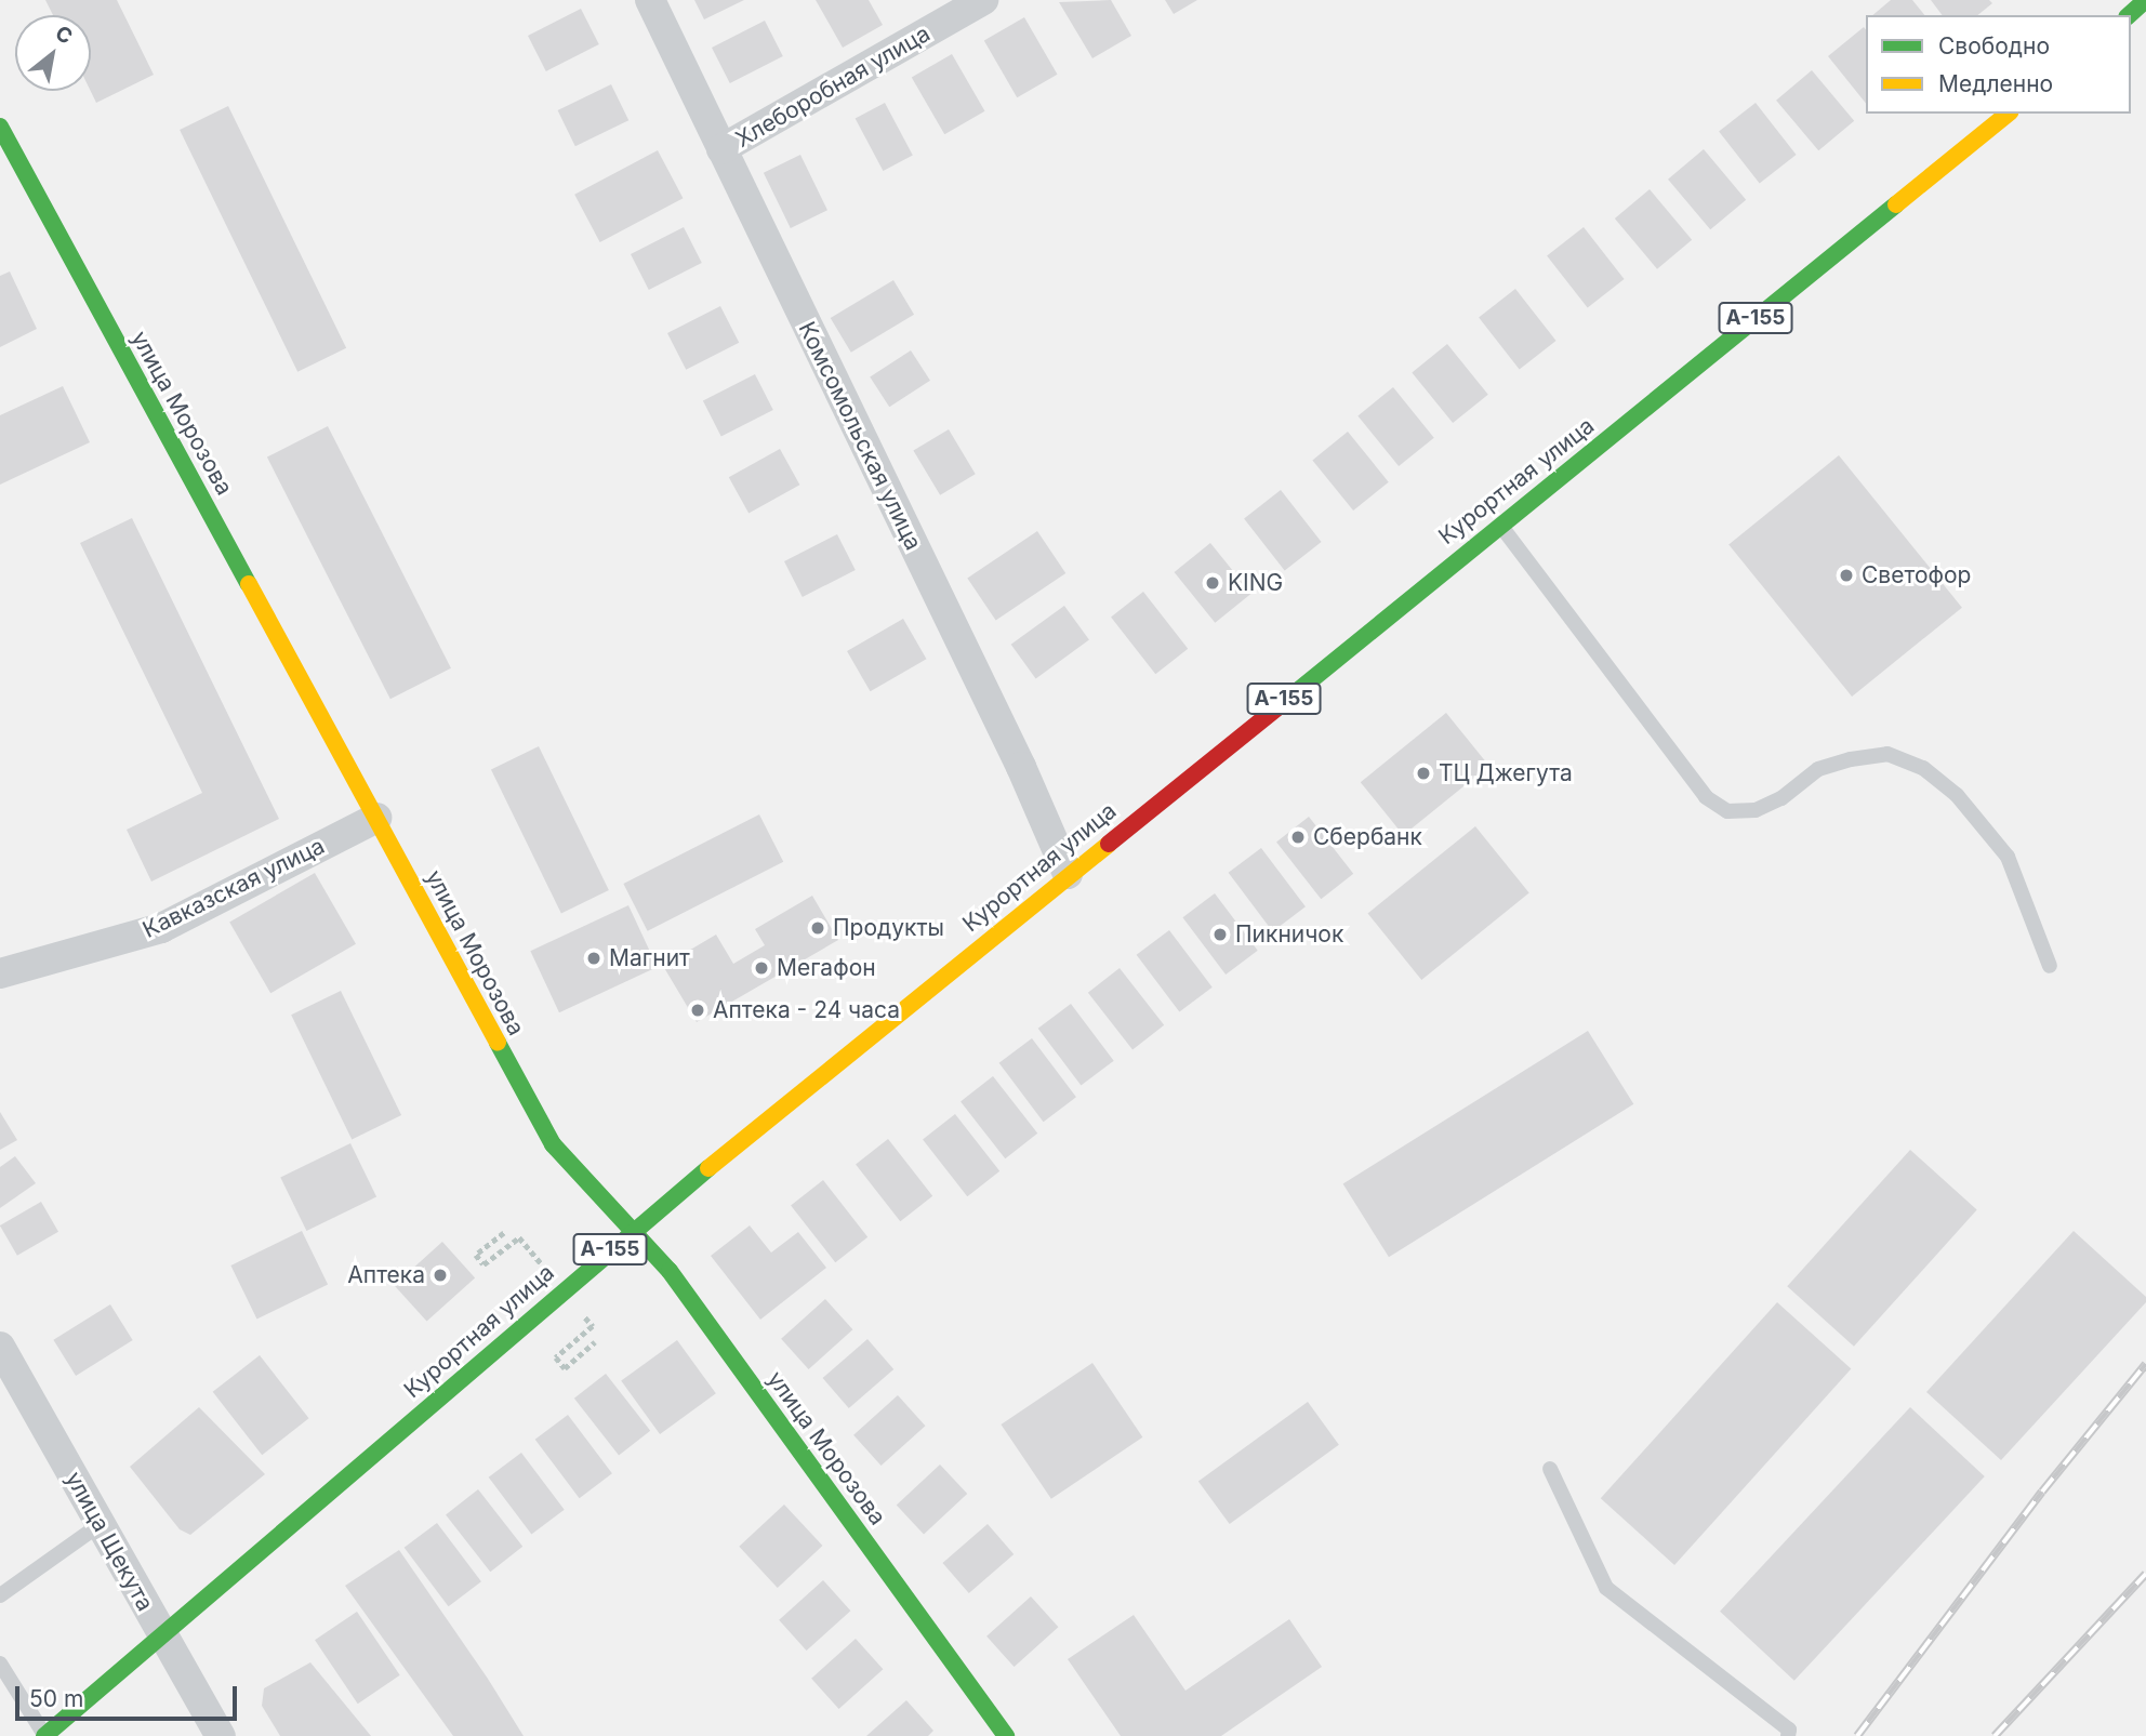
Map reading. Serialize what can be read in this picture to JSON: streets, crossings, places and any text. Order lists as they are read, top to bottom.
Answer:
{
  "streets": {
    "main road": ["А-155", "улица Морозова", "Курортная улица"],
    "street": [
      "Хлеборобная улица",
      "Комсомольская улица",
      "Кавказская улица",
      "улица Щекута"
    ]
  },
  "crossings": [
    ["Хлеборобная улица", "Комсомольская улица"],
    ["улица Морозова", "Курортная улица"],
    ["улица Морозова", "Кавказская улица"],
    ["Комсомольская улица", "Курортная улица"],
    ["Курортная улица", "улица Щекута"]
  ],
  "places": [
    "Светофор",
    "KING",
    "ТЦ Джегута",
    "Сбербанк",
    "Продукты",
    "Пикничок",
    "Магнит",
    "Мегафон",
    "Аптека - 24 часа",
    "Аптека"
  ],
  "legend": ["Свободно", "Медленно"],
  "scale_bar": "50 m",
  "north": "top right"
}
